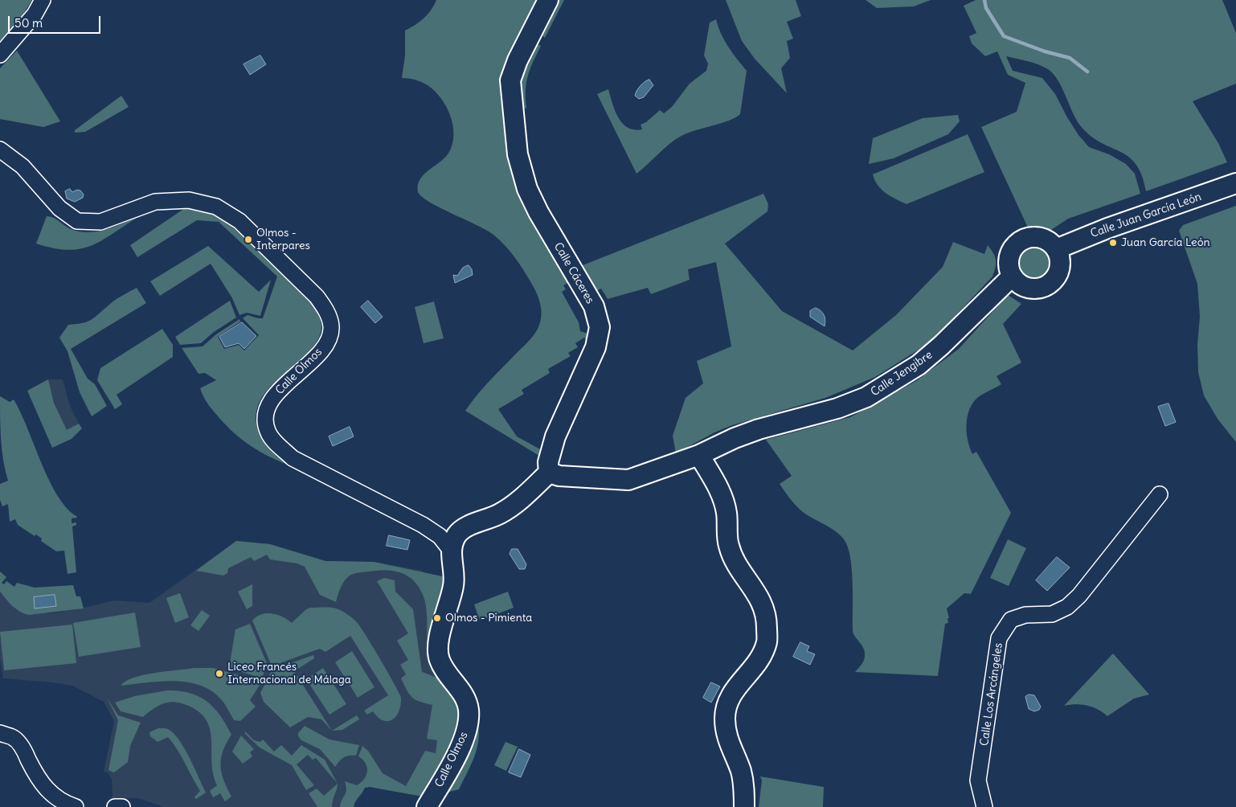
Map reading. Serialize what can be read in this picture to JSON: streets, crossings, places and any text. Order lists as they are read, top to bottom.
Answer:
{
  "streets": {
    "main road": [
      "Calle Juan García León",
      "Calle Cáceres",
      "Calle Olmos",
      "Calle Jengibre"
    ],
    "street": ["Calle Los Arcángeles"]
  },
  "crossings": [
    ["Calle Juan García León", "Calle Jengibre"],
    ["Calle Cáceres", "Calle Jengibre"]
  ],
  "places": [
    "Olmos - Interpares",
    "Juan García León",
    "Olmos - Pimienta",
    "Liceo Francés Internacional de Málaga"
  ],
  "scale_bar": "50 m"
}
